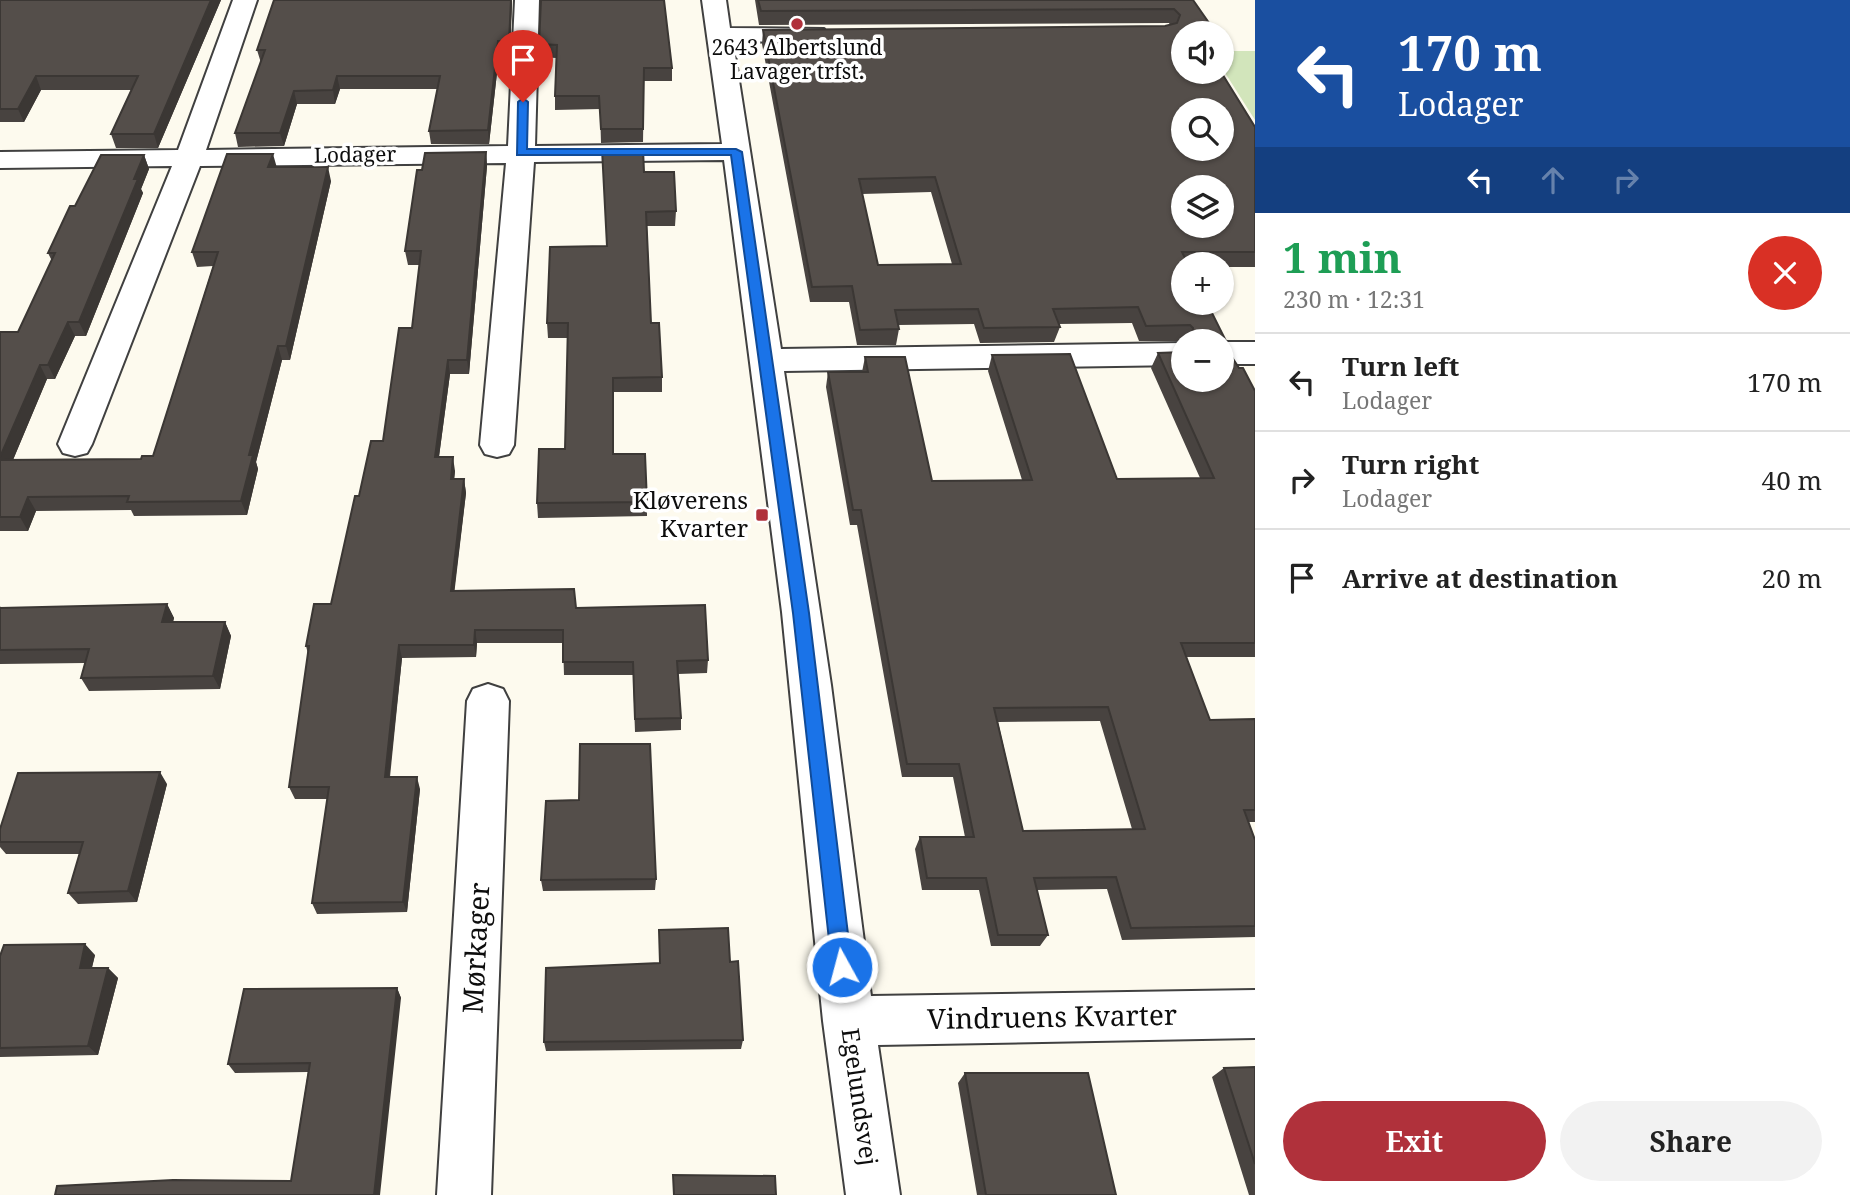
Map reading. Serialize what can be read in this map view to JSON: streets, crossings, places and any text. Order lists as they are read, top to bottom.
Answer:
{
  "streets": {
    "street": [
      "Lodager",
      "Mørkager",
      "Vindruens Kvarter",
      "Egelundsvej"
    ]
  },
  "crossings": [
    ["Lodager", "Egelundsvej"],
    ["Vindruens Kvarter", "Egelundsvej"]
  ],
  "places": {
    "other": ["2643 Albertslund Lavager trfst."],
    "transit": ["Kløverens Kvarter"]
  },
  "page": {
    "turn": ["170 m", "Lodager"],
    "map_buttons": ["+", "−"],
    "heading": ["1 min", "230 m · 12:31"],
    "list": [
      {
        "name": "Turn left",
        "note": "Lodager",
        "value": "170 m"
      },
      {
        "name": "Turn right",
        "note": "Lodager",
        "value": "40 m"
      },
      {
        "name": "Arrive at destination",
        "value": "20 m"
      }
    ],
    "buttons": ["Exit", "Share"]
  }
}
